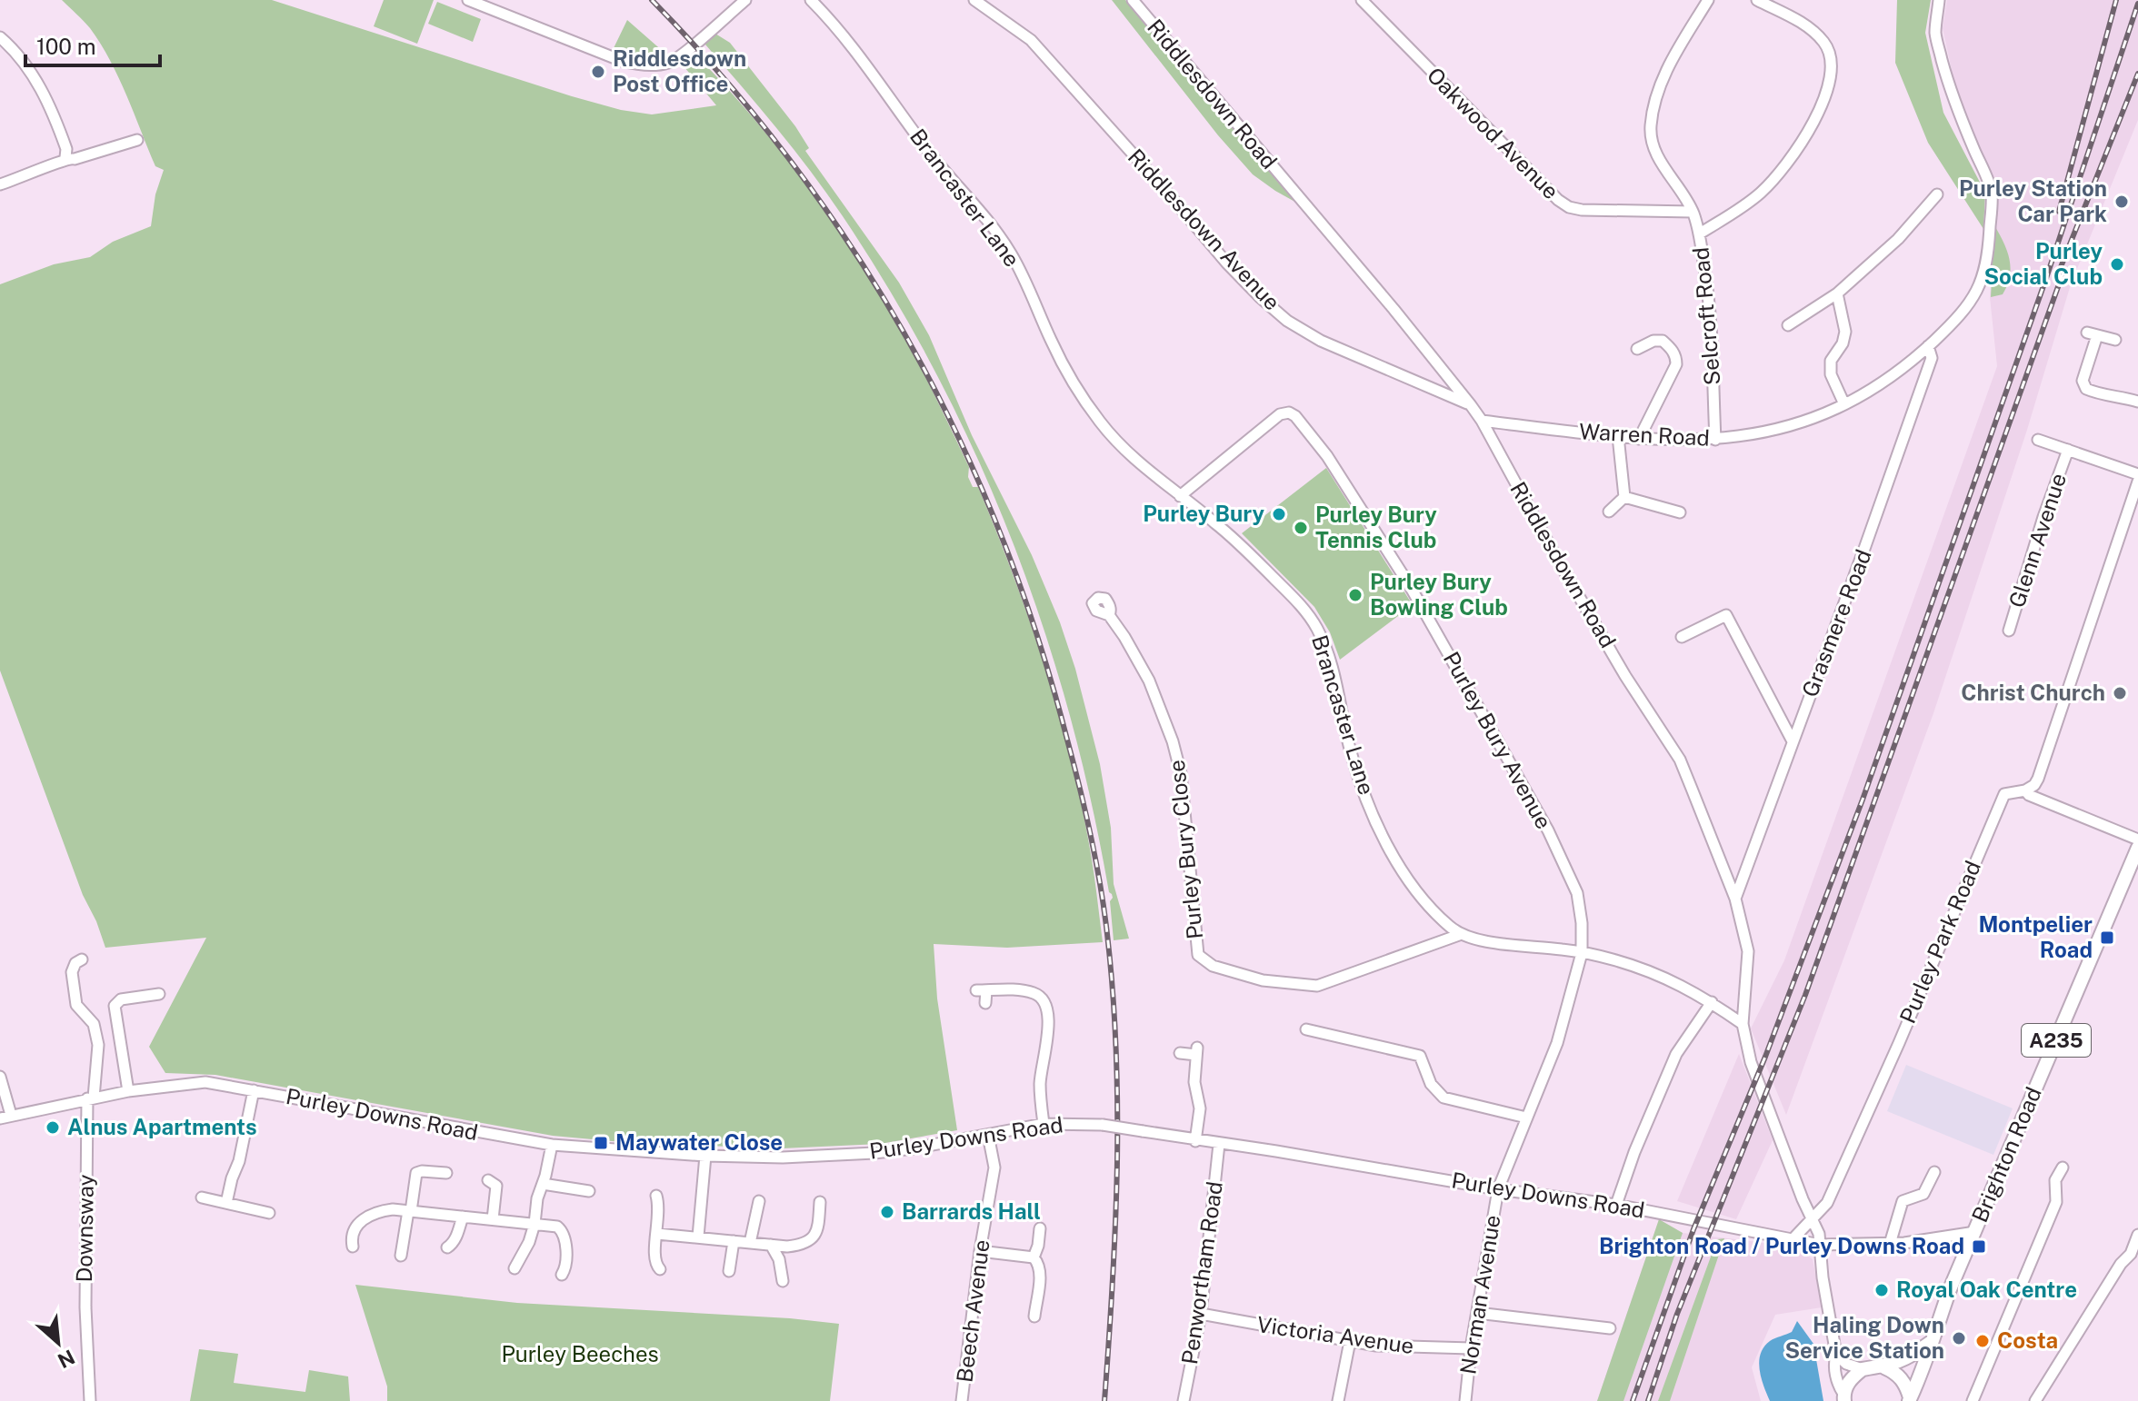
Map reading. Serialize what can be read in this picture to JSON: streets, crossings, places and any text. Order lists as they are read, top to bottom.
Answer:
{
  "streets": {
    "main road": ["A235", "Brighton Road"],
    "street": [
      "Riddlesdown Road",
      "Oakwood Avenue",
      "Brancaster Lane",
      "Riddlesdown Avenue",
      "Selcroft Road",
      "Warren Road",
      "Glenn Avenue",
      "Grasmere Road",
      "Purley Bury Avenue",
      "Purley Bury Close",
      "Purley Park Road",
      "Purley Downs Road",
      "Downsway",
      "Penwortham Road",
      "Norman Avenue",
      "Beech Avenue",
      "Victoria Avenue"
    ]
  },
  "crossings": [
    ["Riddlesdown Road", "Riddlesdown Avenue"],
    ["Riddlesdown Road", "Warren Road"],
    ["Riddlesdown Road", "Grasmere Road"],
    ["Riddlesdown Road", "Purley Park Road"],
    ["Riddlesdown Road", "Purley Downs Road"],
    ["Oakwood Avenue", "Selcroft Road"],
    ["Brancaster Lane", "Purley Bury Avenue"],
    ["Brancaster Lane", "Purley Bury Close"],
    ["Selcroft Road", "Warren Road"],
    ["Warren Road", "Grasmere Road"],
    ["Purley Bury Avenue", "Purley Downs Road"],
    ["Purley Bury Avenue", "Norman Avenue"],
    ["Purley Downs Road", "Brighton Road"],
    ["Purley Downs Road", "Downsway"],
    ["Purley Downs Road", "Penwortham Road"],
    ["Purley Downs Road", "Norman Avenue"],
    ["Purley Downs Road", "Beech Avenue"],
    ["Penwortham Road", "Victoria Avenue"],
    ["Norman Avenue", "Victoria Avenue"]
  ],
  "parks": ["Purley Beeches"],
  "places": {
    "other": [
      "Riddlesdown Post Office",
      "Purley Station Car Park",
      "Purley Social Club",
      "Purley Bury",
      "Purley Bury Tennis Club",
      "Purley Bury Bowling Club",
      "Christ Church",
      "Alnus Apartments",
      "Barrards Hall",
      "Royal Oak Centre",
      "Haling Down Service Station",
      "Costa"
    ],
    "transit": ["Montpelier Road", "Maywater Close", "Brighton Road / Purley Downs Road"]
  },
  "scale_bar": "100 m",
  "north": "bottom right"
}
